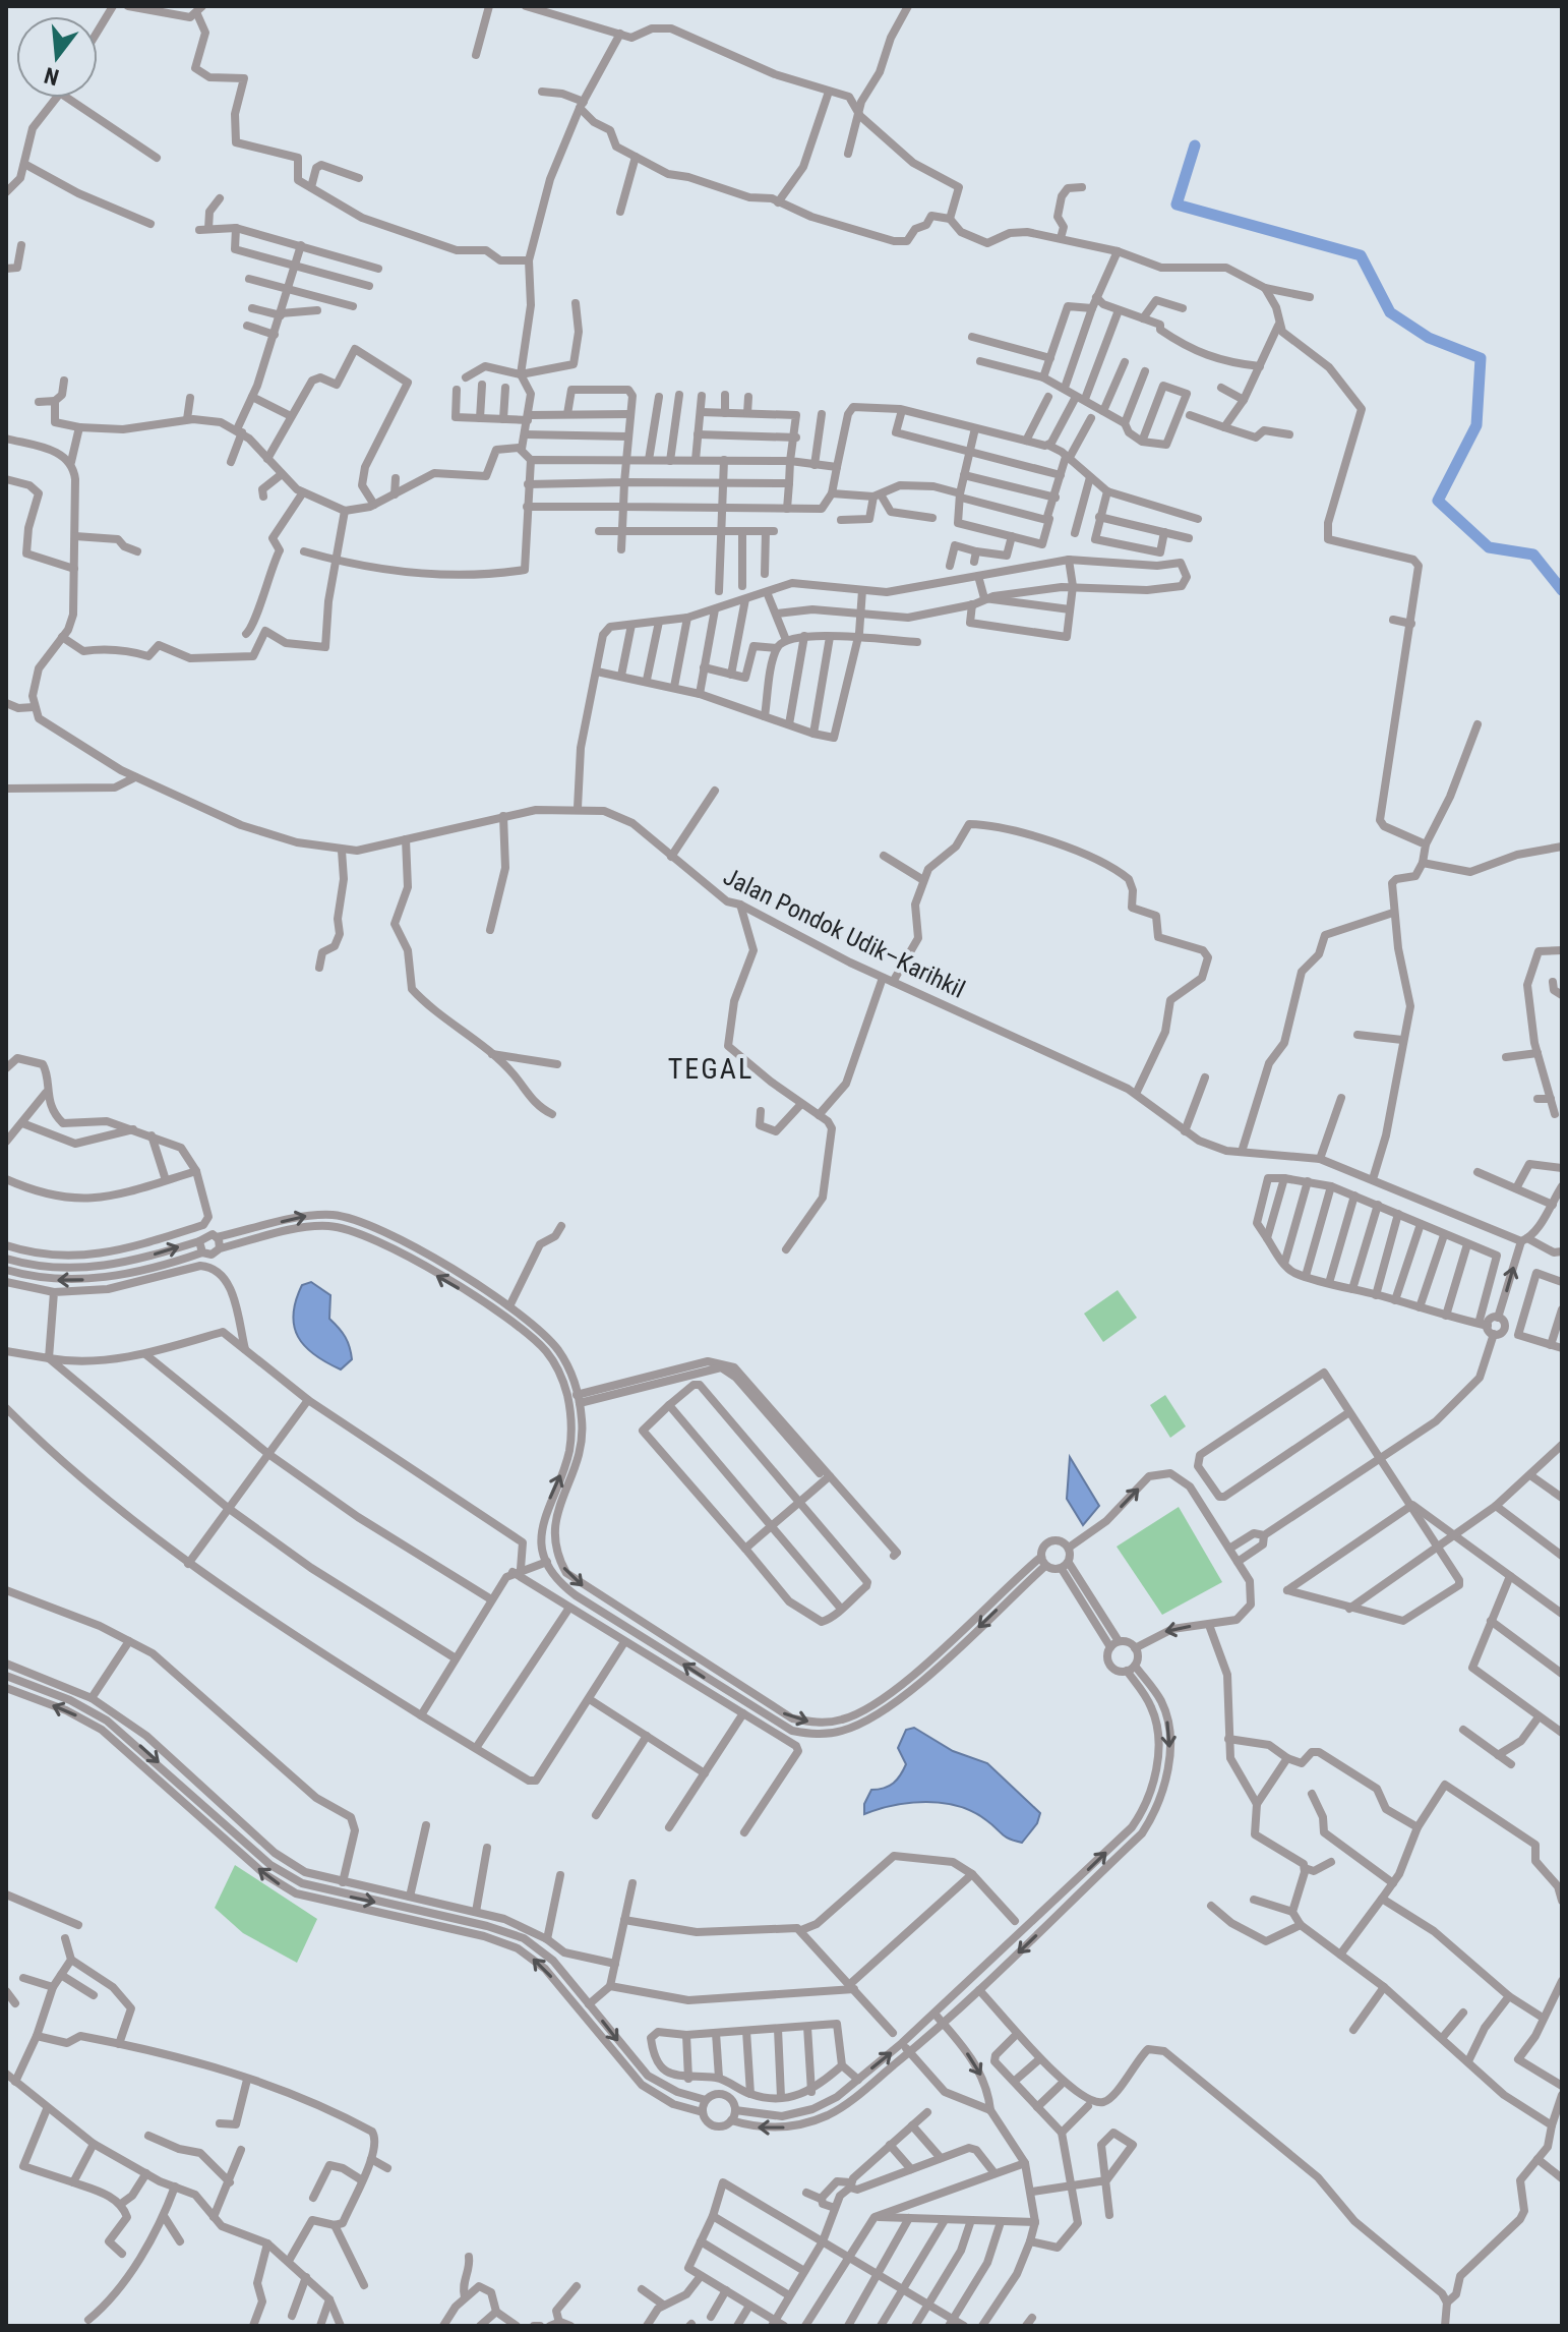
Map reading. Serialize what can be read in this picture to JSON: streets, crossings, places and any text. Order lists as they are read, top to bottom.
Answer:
{
  "streets": {
    "street": ["Jalan Pondok Udik–Karihkil"]
  },
  "districts": ["TEGAL"],
  "north": "bottom"
}
